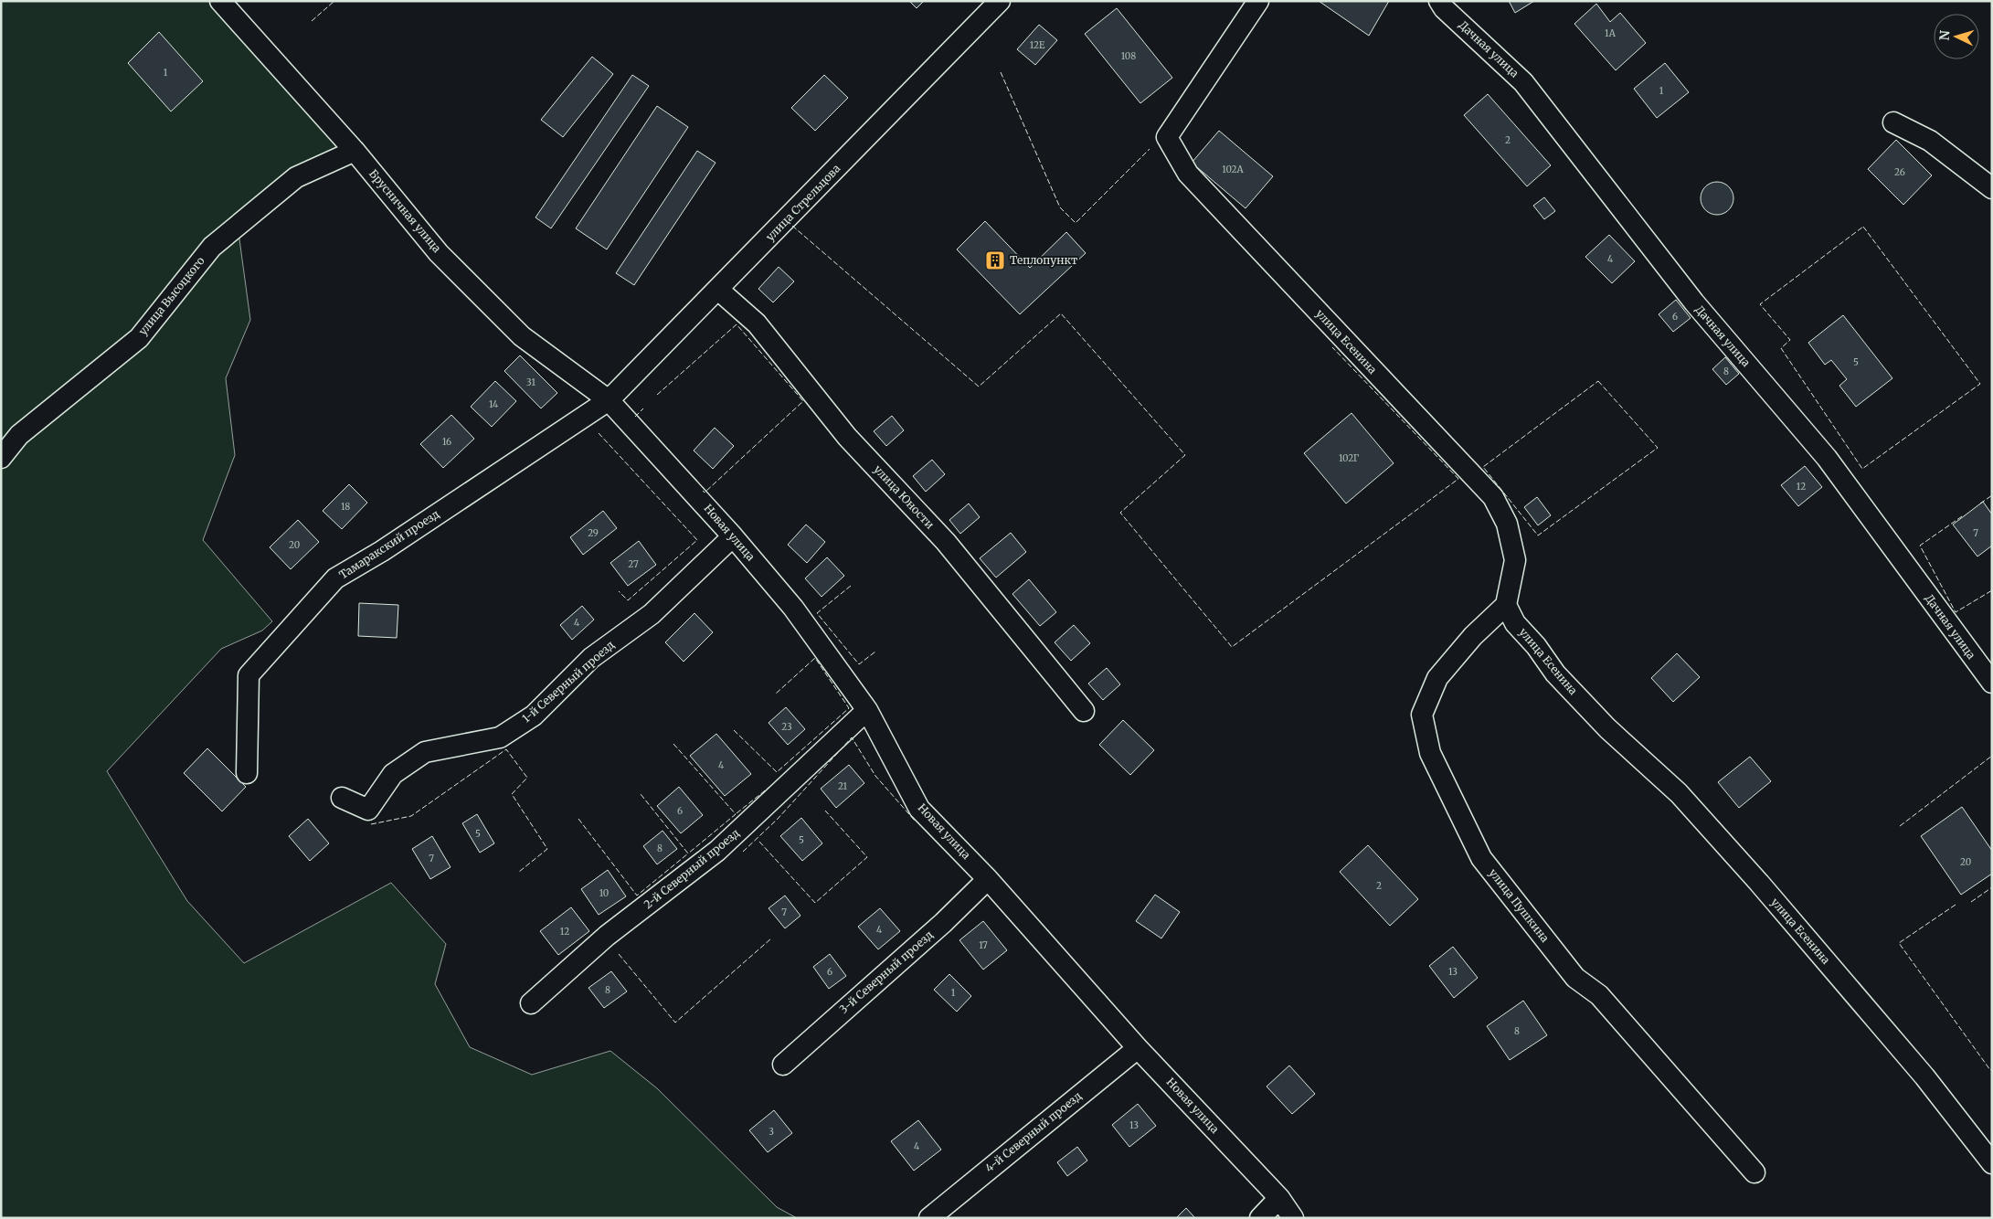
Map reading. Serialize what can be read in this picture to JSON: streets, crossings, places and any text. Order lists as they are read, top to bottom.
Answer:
{
  "streets": {
    "street": [
      "Дачная улица",
      "улица Стрельцова",
      "Брусничная улица",
      "улица Высоцкого",
      "улица Есенина",
      "улица Юности",
      "Новая улица",
      "Тамаракский проезд",
      "1-й Северный проезд",
      "2-й Северный проезд",
      "улица Пушкина",
      "3-й Северный проезд",
      "4-й Северный проезд"
    ]
  },
  "crossings": [
    ["улица Стрельцова", "Брусничная улица"],
    ["улица Стрельцова", "улица Юности"],
    ["улица Стрельцова", "Новая улица"],
    ["улица Стрельцова", "Тамаракский проезд"],
    ["Брусничная улица", "улица Высоцкого"],
    ["Брусничная улица", "Новая улица"],
    ["Брусничная улица", "Тамаракский проезд"],
    ["улица Есенина", "улица Пушкина"],
    ["Новая улица", "Тамаракский проезд"],
    ["Новая улица", "1-й Северный проезд"],
    ["Новая улица", "2-й Северный проезд"],
    ["Новая улица", "3-й Северный проезд"],
    ["Новая улица", "4-й Северный проезд"]
  ],
  "places": {
    "building": ["Теплопункт"]
  },
  "house_numbers": [
    "1А",
    "12Е",
    "108",
    "1",
    "1",
    "2",
    "102А",
    "26",
    "4",
    "6",
    "5",
    "8",
    "31",
    "14",
    "16",
    "102Г",
    "12",
    "18",
    "29",
    "7",
    "20",
    "27",
    "4",
    "23",
    "4",
    "21",
    "6",
    "5",
    "5",
    "8",
    "7",
    "20",
    "2",
    "10",
    "7",
    "4",
    "12",
    "17",
    "6",
    "13",
    "8",
    "1",
    "8",
    "13",
    "3",
    "4"
  ],
  "north": "left"
}
